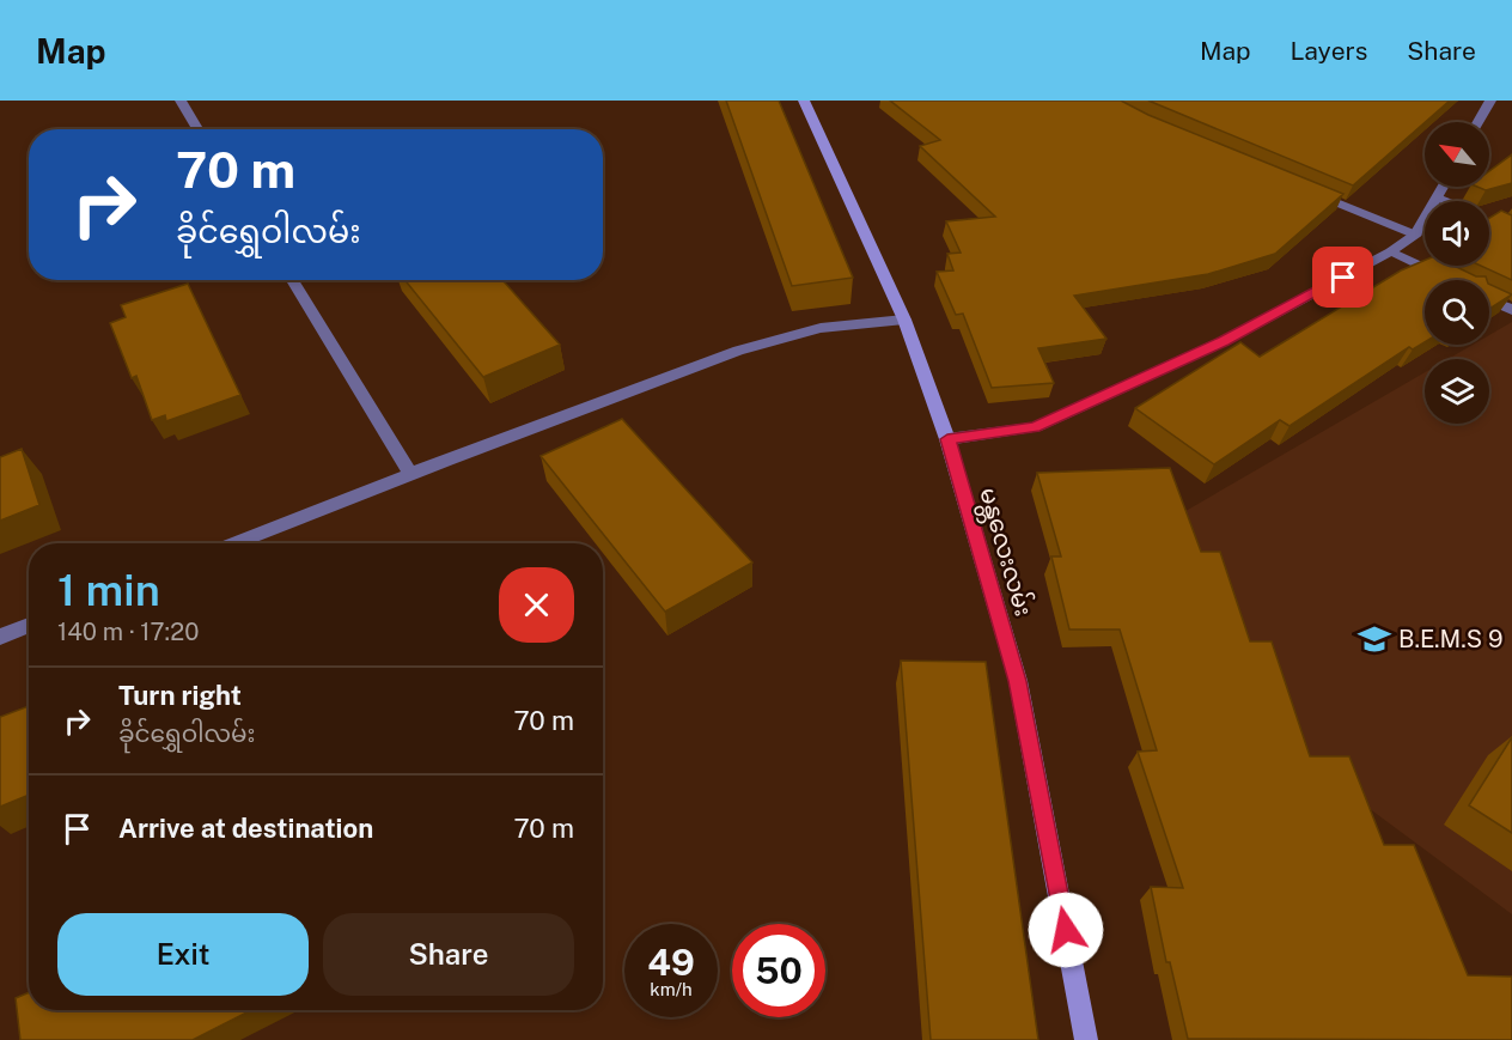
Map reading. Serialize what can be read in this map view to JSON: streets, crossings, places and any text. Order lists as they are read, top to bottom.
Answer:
{
  "streets": {
    "main road": ["မန္တလေးလမ်း"]
  },
  "places": {
    "school or university": ["B.E.M.S 9"]
  },
  "north": "top left",
  "page": {
    "header": "Map",
    "nav": ["Map", "Layers", "Share"],
    "turn": ["70 m", "ခိုင်ရွှေဝါလမ်း"],
    "heading": ["1 min", "140 m · 17:20"],
    "list": [
      {
        "name": "Turn right",
        "note": "ခိုင်ရွှေဝါလမ်း",
        "value": "70 m"
      },
      {
        "name": "Arrive at destination",
        "value": "70 m"
      }
    ],
    "buttons": ["Exit", "Share"],
    "speed": "49 km/h",
    "limit": "50"
  }
}
